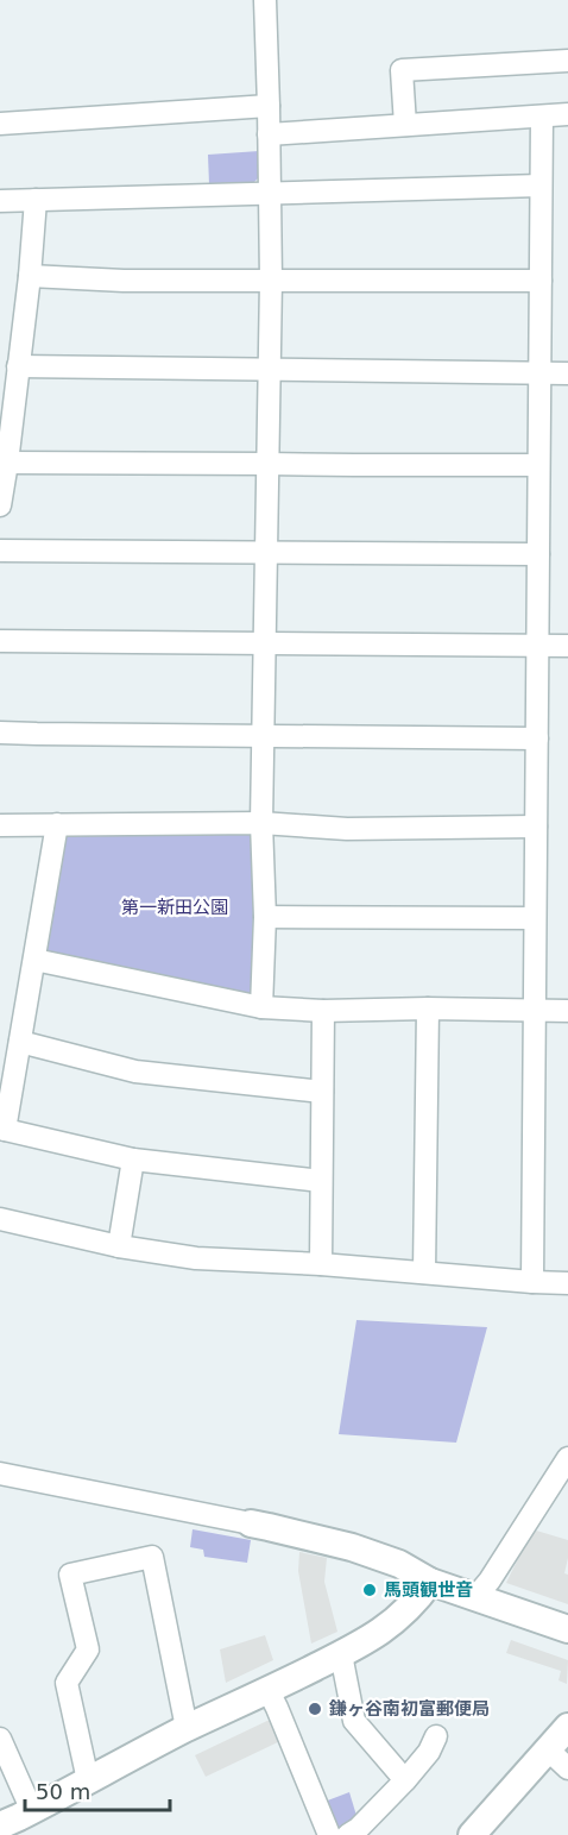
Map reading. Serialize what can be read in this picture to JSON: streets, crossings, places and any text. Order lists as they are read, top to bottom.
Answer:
{
  "parks": ["第一新田公園"],
  "places": ["馬頭観世音", "鎌ヶ谷南初富郵便局"],
  "scale_bar": "50 m"
}
